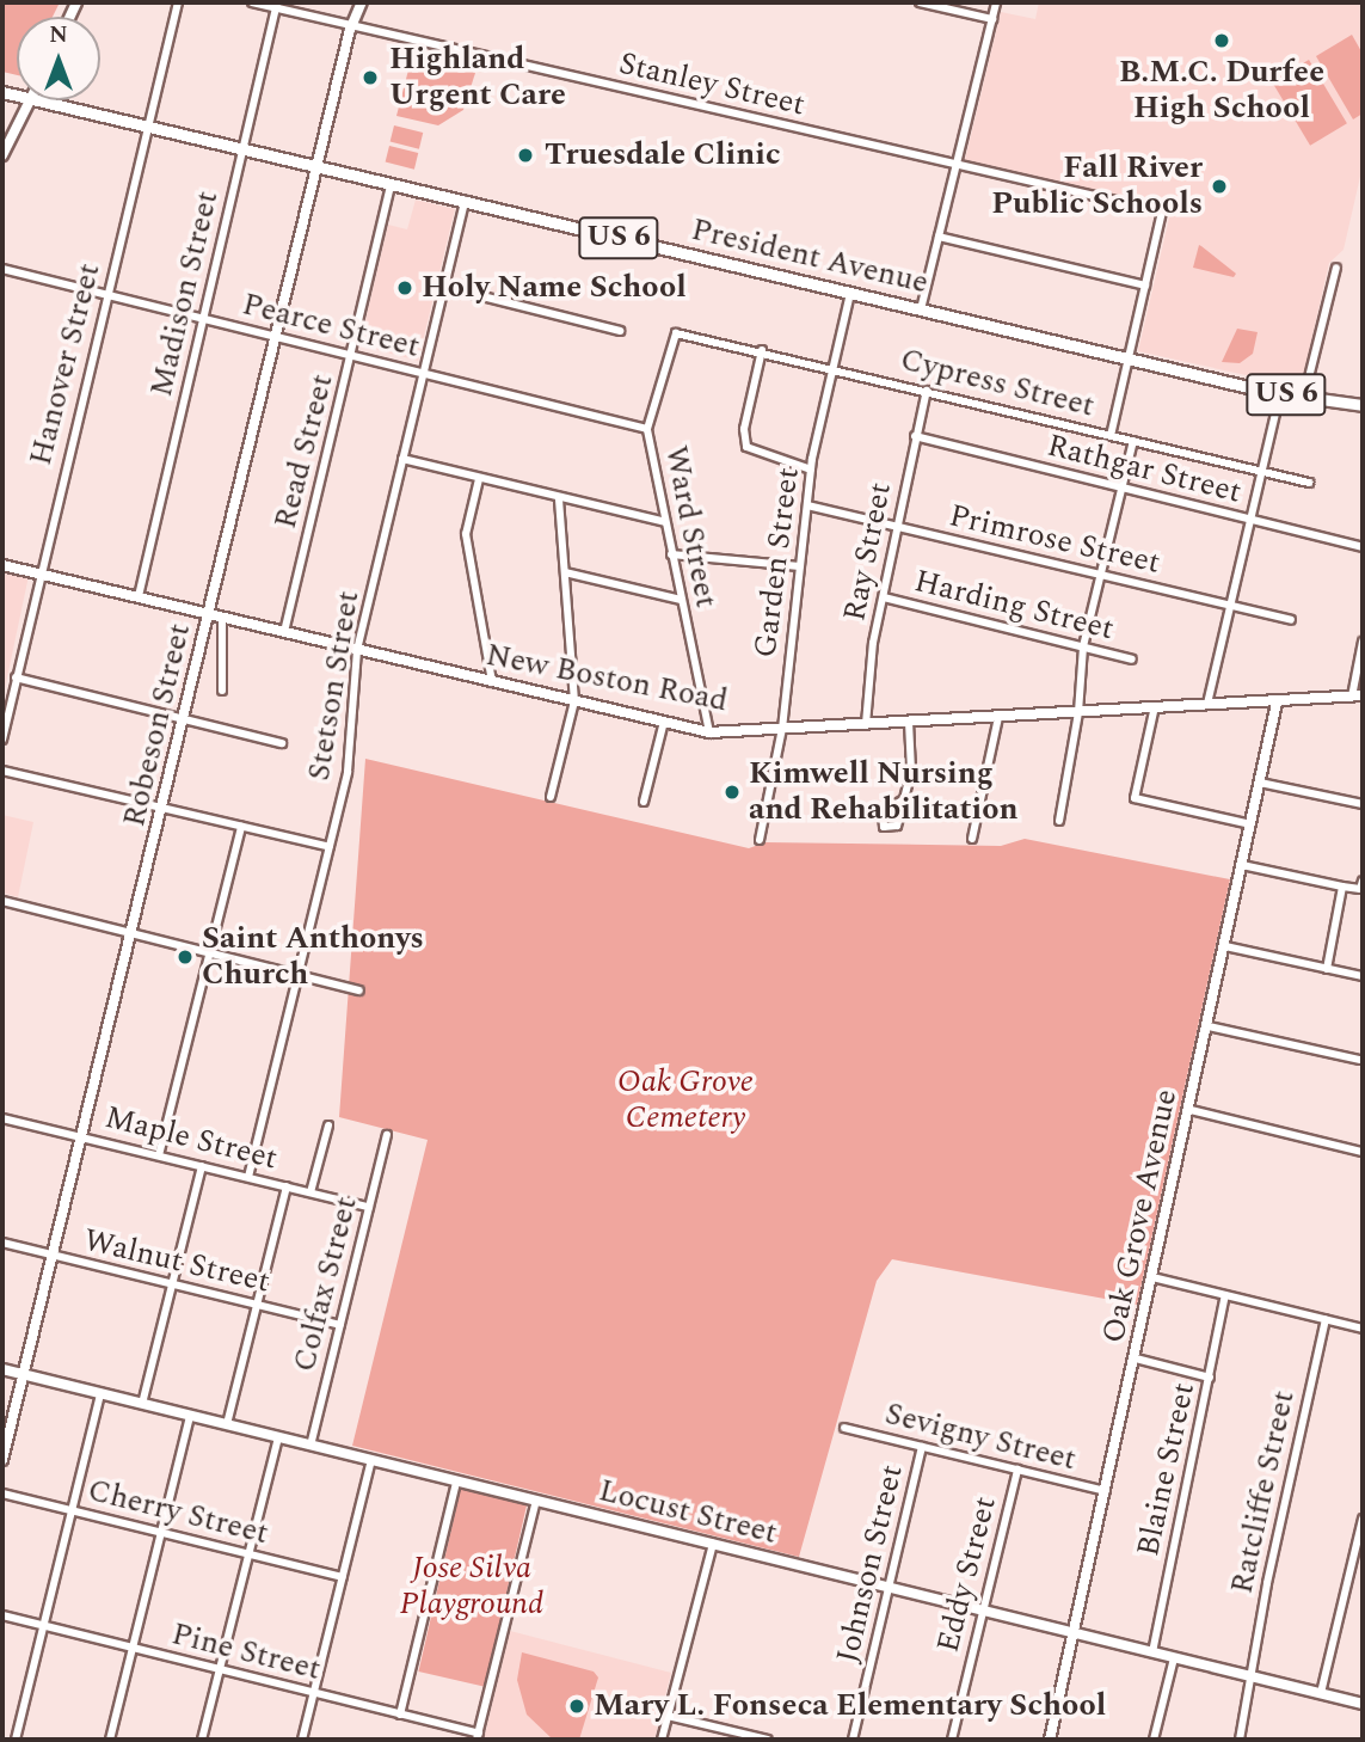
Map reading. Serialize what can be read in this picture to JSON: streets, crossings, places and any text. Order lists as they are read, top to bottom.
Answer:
{
  "streets": {
    "main road": ["US 6", "President Avenue"],
    "street": [
      "Stanley Street",
      "Madison Street",
      "Pearce Street",
      "Hanover Street",
      "Cypress Street",
      "Read Street",
      "Rathgar Street",
      "Ward Street",
      "Primrose Street",
      "Ray Street",
      "Garden Street",
      "Harding Street",
      "New Boston Road",
      "Stetson Street",
      "Robeson Street",
      "Maple Street",
      "Oak Grove Avenue",
      "Walnut Street",
      "Colfax Street",
      "Sevigny Street",
      "Blaine Street",
      "Ratcliffe Street",
      "Cherry Street",
      "Locust Street",
      "Johnson Street",
      "Eddy Street",
      "Pine Street"
    ]
  },
  "crossings": [
    ["Stanley Street", "Madison Street"],
    ["Stanley Street", "Robeson Street"],
    ["President Avenue", "Madison Street"],
    ["President Avenue", "Hanover Street"],
    ["President Avenue", "Read Street"],
    ["President Avenue", "Garden Street"],
    ["President Avenue", "Stetson Street"],
    ["President Avenue", "Robeson Street"],
    ["Madison Street", "Pearce Street"],
    ["Madison Street", "New Boston Road"],
    ["Pearce Street", "Hanover Street"],
    ["Pearce Street", "Read Street"],
    ["Pearce Street", "Ward Street"],
    ["Pearce Street", "Stetson Street"],
    ["Pearce Street", "Robeson Street"],
    ["Hanover Street", "New Boston Road"],
    ["Cypress Street", "Ward Street"],
    ["Cypress Street", "Ray Street"],
    ["Cypress Street", "Garden Street"],
    ["Read Street", "New Boston Road"],
    ["Rathgar Street", "Ray Street"],
    ["Ward Street", "New Boston Road"],
    ["Primrose Street", "Ray Street"],
    ["Primrose Street", "Garden Street"],
    ["Ray Street", "Harding Street"],
    ["Ray Street", "New Boston Road"],
    ["Garden Street", "New Boston Road"],
    ["New Boston Road", "Stetson Street"],
    ["New Boston Road", "Robeson Street"],
    ["New Boston Road", "Oak Grove Avenue"],
    ["Stetson Street", "Maple Street"],
    ["Robeson Street", "Maple Street"],
    ["Robeson Street", "Walnut Street"],
    ["Robeson Street", "Locust Street"],
    ["Maple Street", "Colfax Street"],
    ["Oak Grove Avenue", "Sevigny Street"],
    ["Oak Grove Avenue", "Locust Street"],
    ["Walnut Street", "Colfax Street"],
    ["Colfax Street", "Locust Street"],
    ["Sevigny Street", "Johnson Street"],
    ["Sevigny Street", "Eddy Street"],
    ["Blaine Street", "Locust Street"],
    ["Ratcliffe Street", "Locust Street"],
    ["Locust Street", "Johnson Street"],
    ["Locust Street", "Eddy Street"]
  ],
  "parks": ["Oak Grove Cemetery", "Jose Silva Playground"],
  "places": [
    "B.M.C. Durfee High School",
    "Highland Urgent Care",
    "Truesdale Clinic",
    "Fall River Public Schools",
    "Holy Name School",
    "Kimwell Nursing and Rehabilitation",
    "Saint Anthonys Church",
    "Mary L. Fonseca Elementary School"
  ],
  "north": "top"
}
